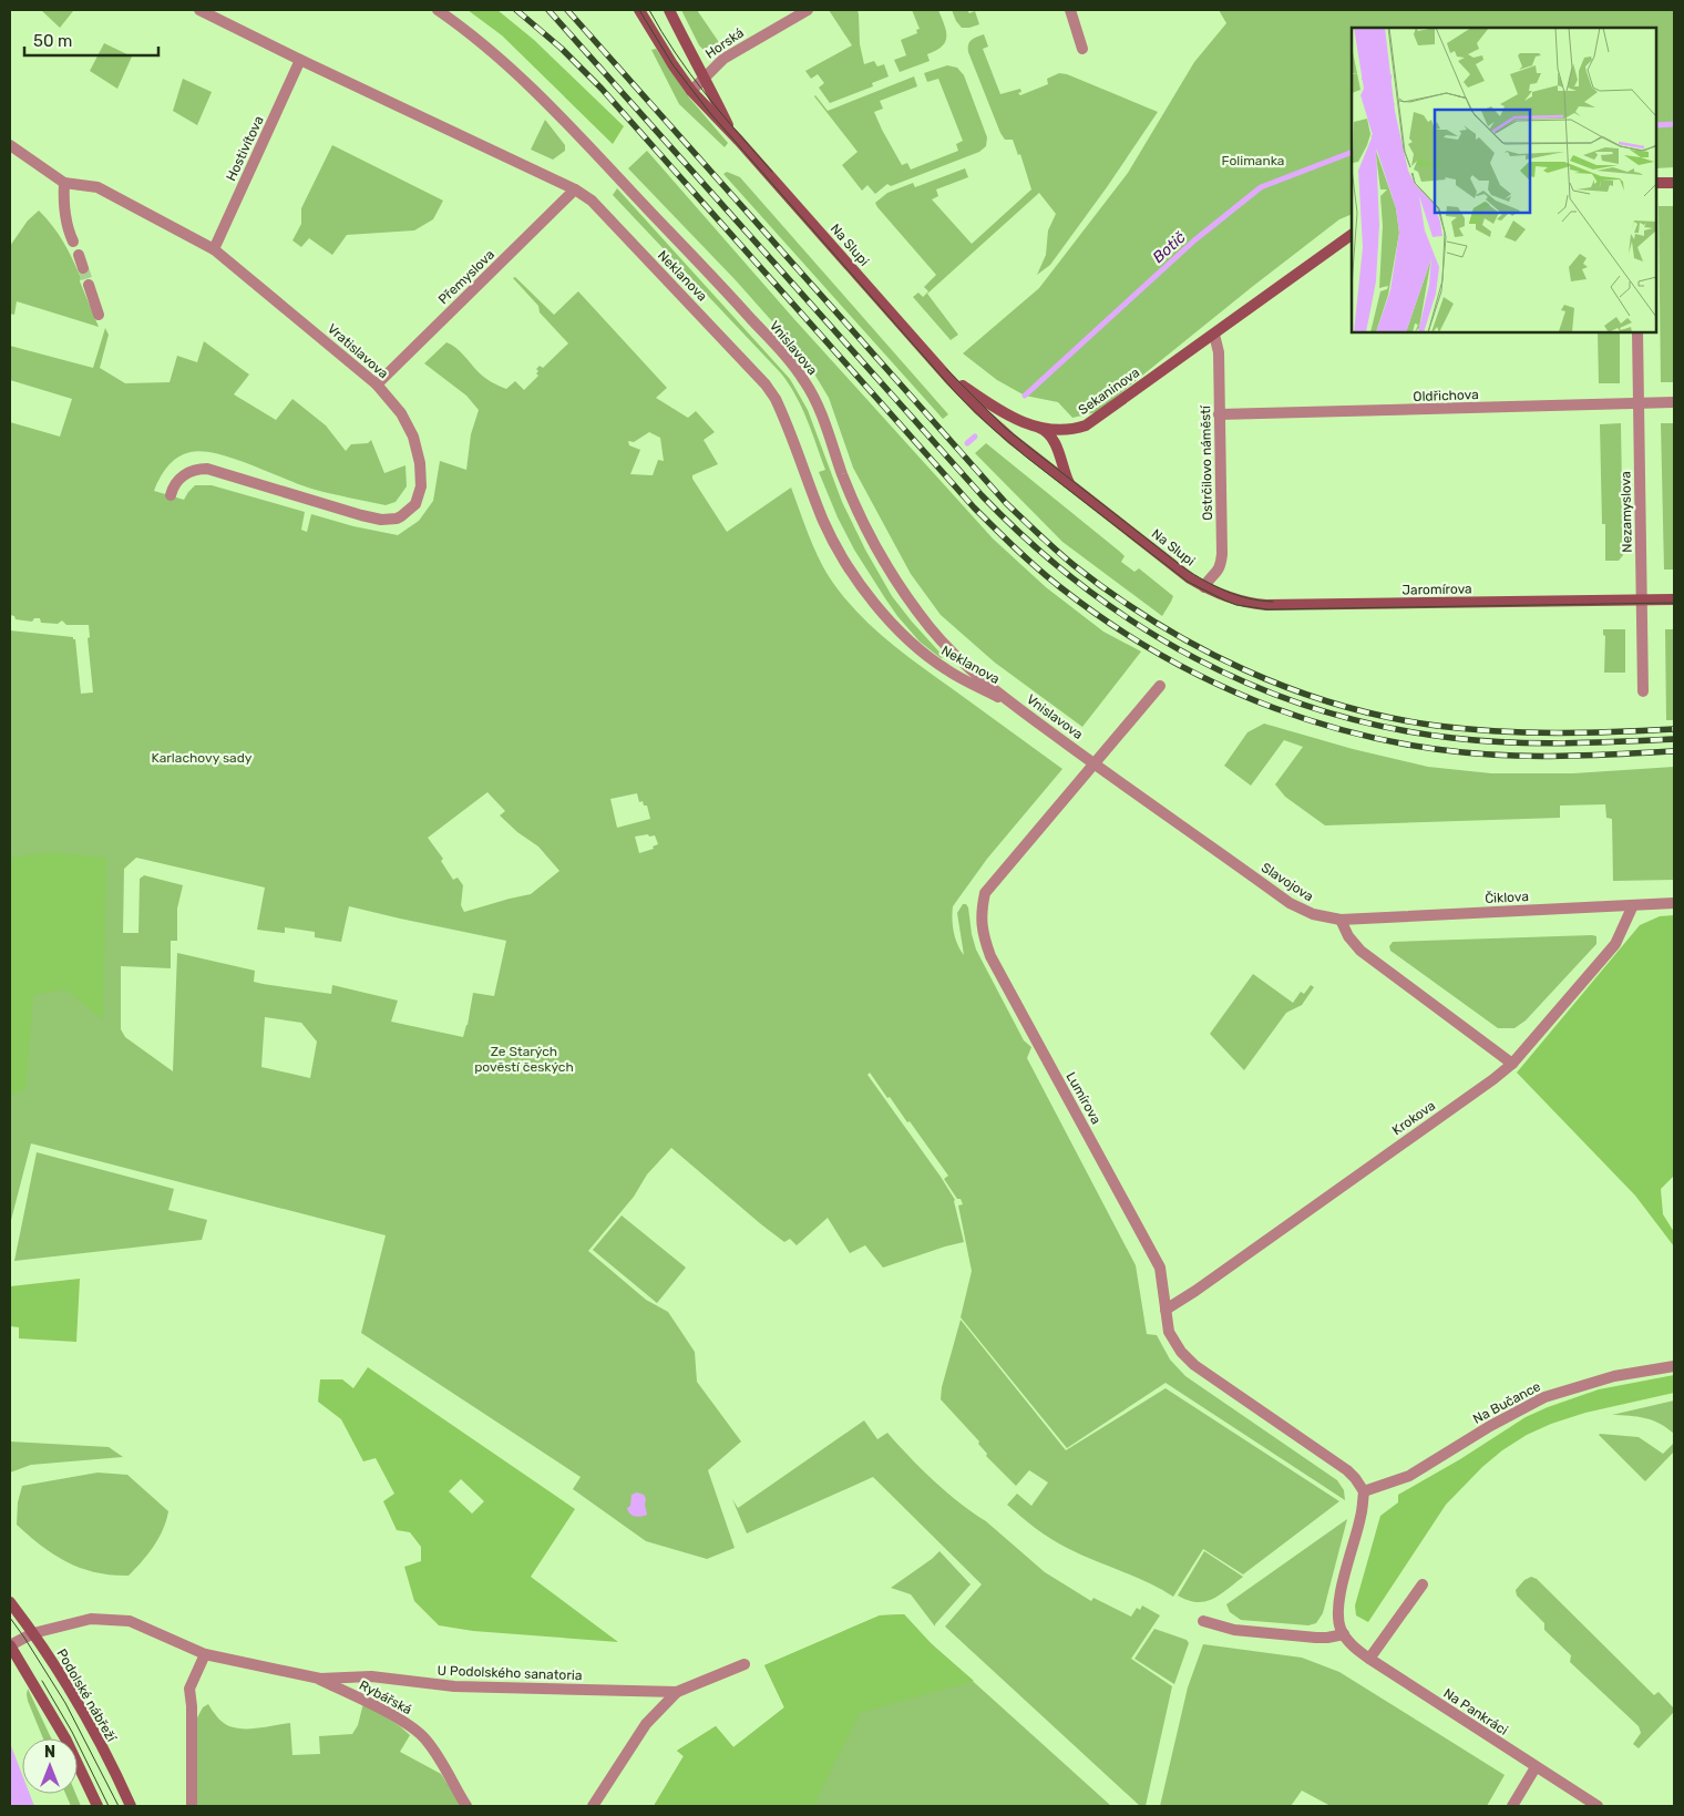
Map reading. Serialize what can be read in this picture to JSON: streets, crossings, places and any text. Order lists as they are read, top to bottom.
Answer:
{
  "streets": {
    "main road": [
      "Na Slupi",
      "Sekaninova",
      "Jaromírova",
      "Podolské nábřeží"
    ],
    "street": [
      "Horská",
      "Hostivítova",
      "Neklanova",
      "Přemyslova",
      "Vnislavova",
      "Vratislavova",
      "Oldřichova",
      "Ostrčilovo náměstí",
      "Nezamyslova",
      "Slavojova",
      "Čiklova",
      "Lumírova",
      "Krokova",
      "Na Bučance",
      "U Podolského sanatoria",
      "Rybářská",
      "Na Pankráci"
    ]
  },
  "crossings": [
    ["Horská", "Na Slupi"],
    ["Hostivítova", "Neklanova"],
    ["Hostivítova", "Vratislavova"],
    ["Na Slupi", "Sekaninova"],
    ["Na Slupi", "Ostrčilovo náměstí"],
    ["Na Slupi", "Jaromírova"],
    ["Neklanova", "Přemyslova"],
    ["Neklanova", "Vnislavova"],
    ["Přemyslova", "Vratislavova"],
    ["Vnislavova", "Slavojova"],
    ["Vnislavova", "Lumírova"],
    ["Sekaninova", "Ostrčilovo náměstí"],
    ["Oldřichova", "Ostrčilovo náměstí"],
    ["Oldřichova", "Nezamyslova"],
    ["Ostrčilovo náměstí", "Jaromírova"],
    ["Nezamyslova", "Jaromírova"],
    ["Slavojova", "Čiklova"],
    ["Slavojova", "Lumírova"],
    ["Čiklova", "Krokova"],
    ["Lumírova", "Krokova"],
    ["Lumírova", "Na Bučance"],
    ["U Podolského sanatoria", "Podolské nábřeží"],
    ["U Podolského sanatoria", "Rybářská"]
  ],
  "water": ["Botič"],
  "parks": ["Folimanka", "Karlachovy sady", "Ze Starých pověstí českých"],
  "scale_bar": "50 m",
  "north": "top"
}
